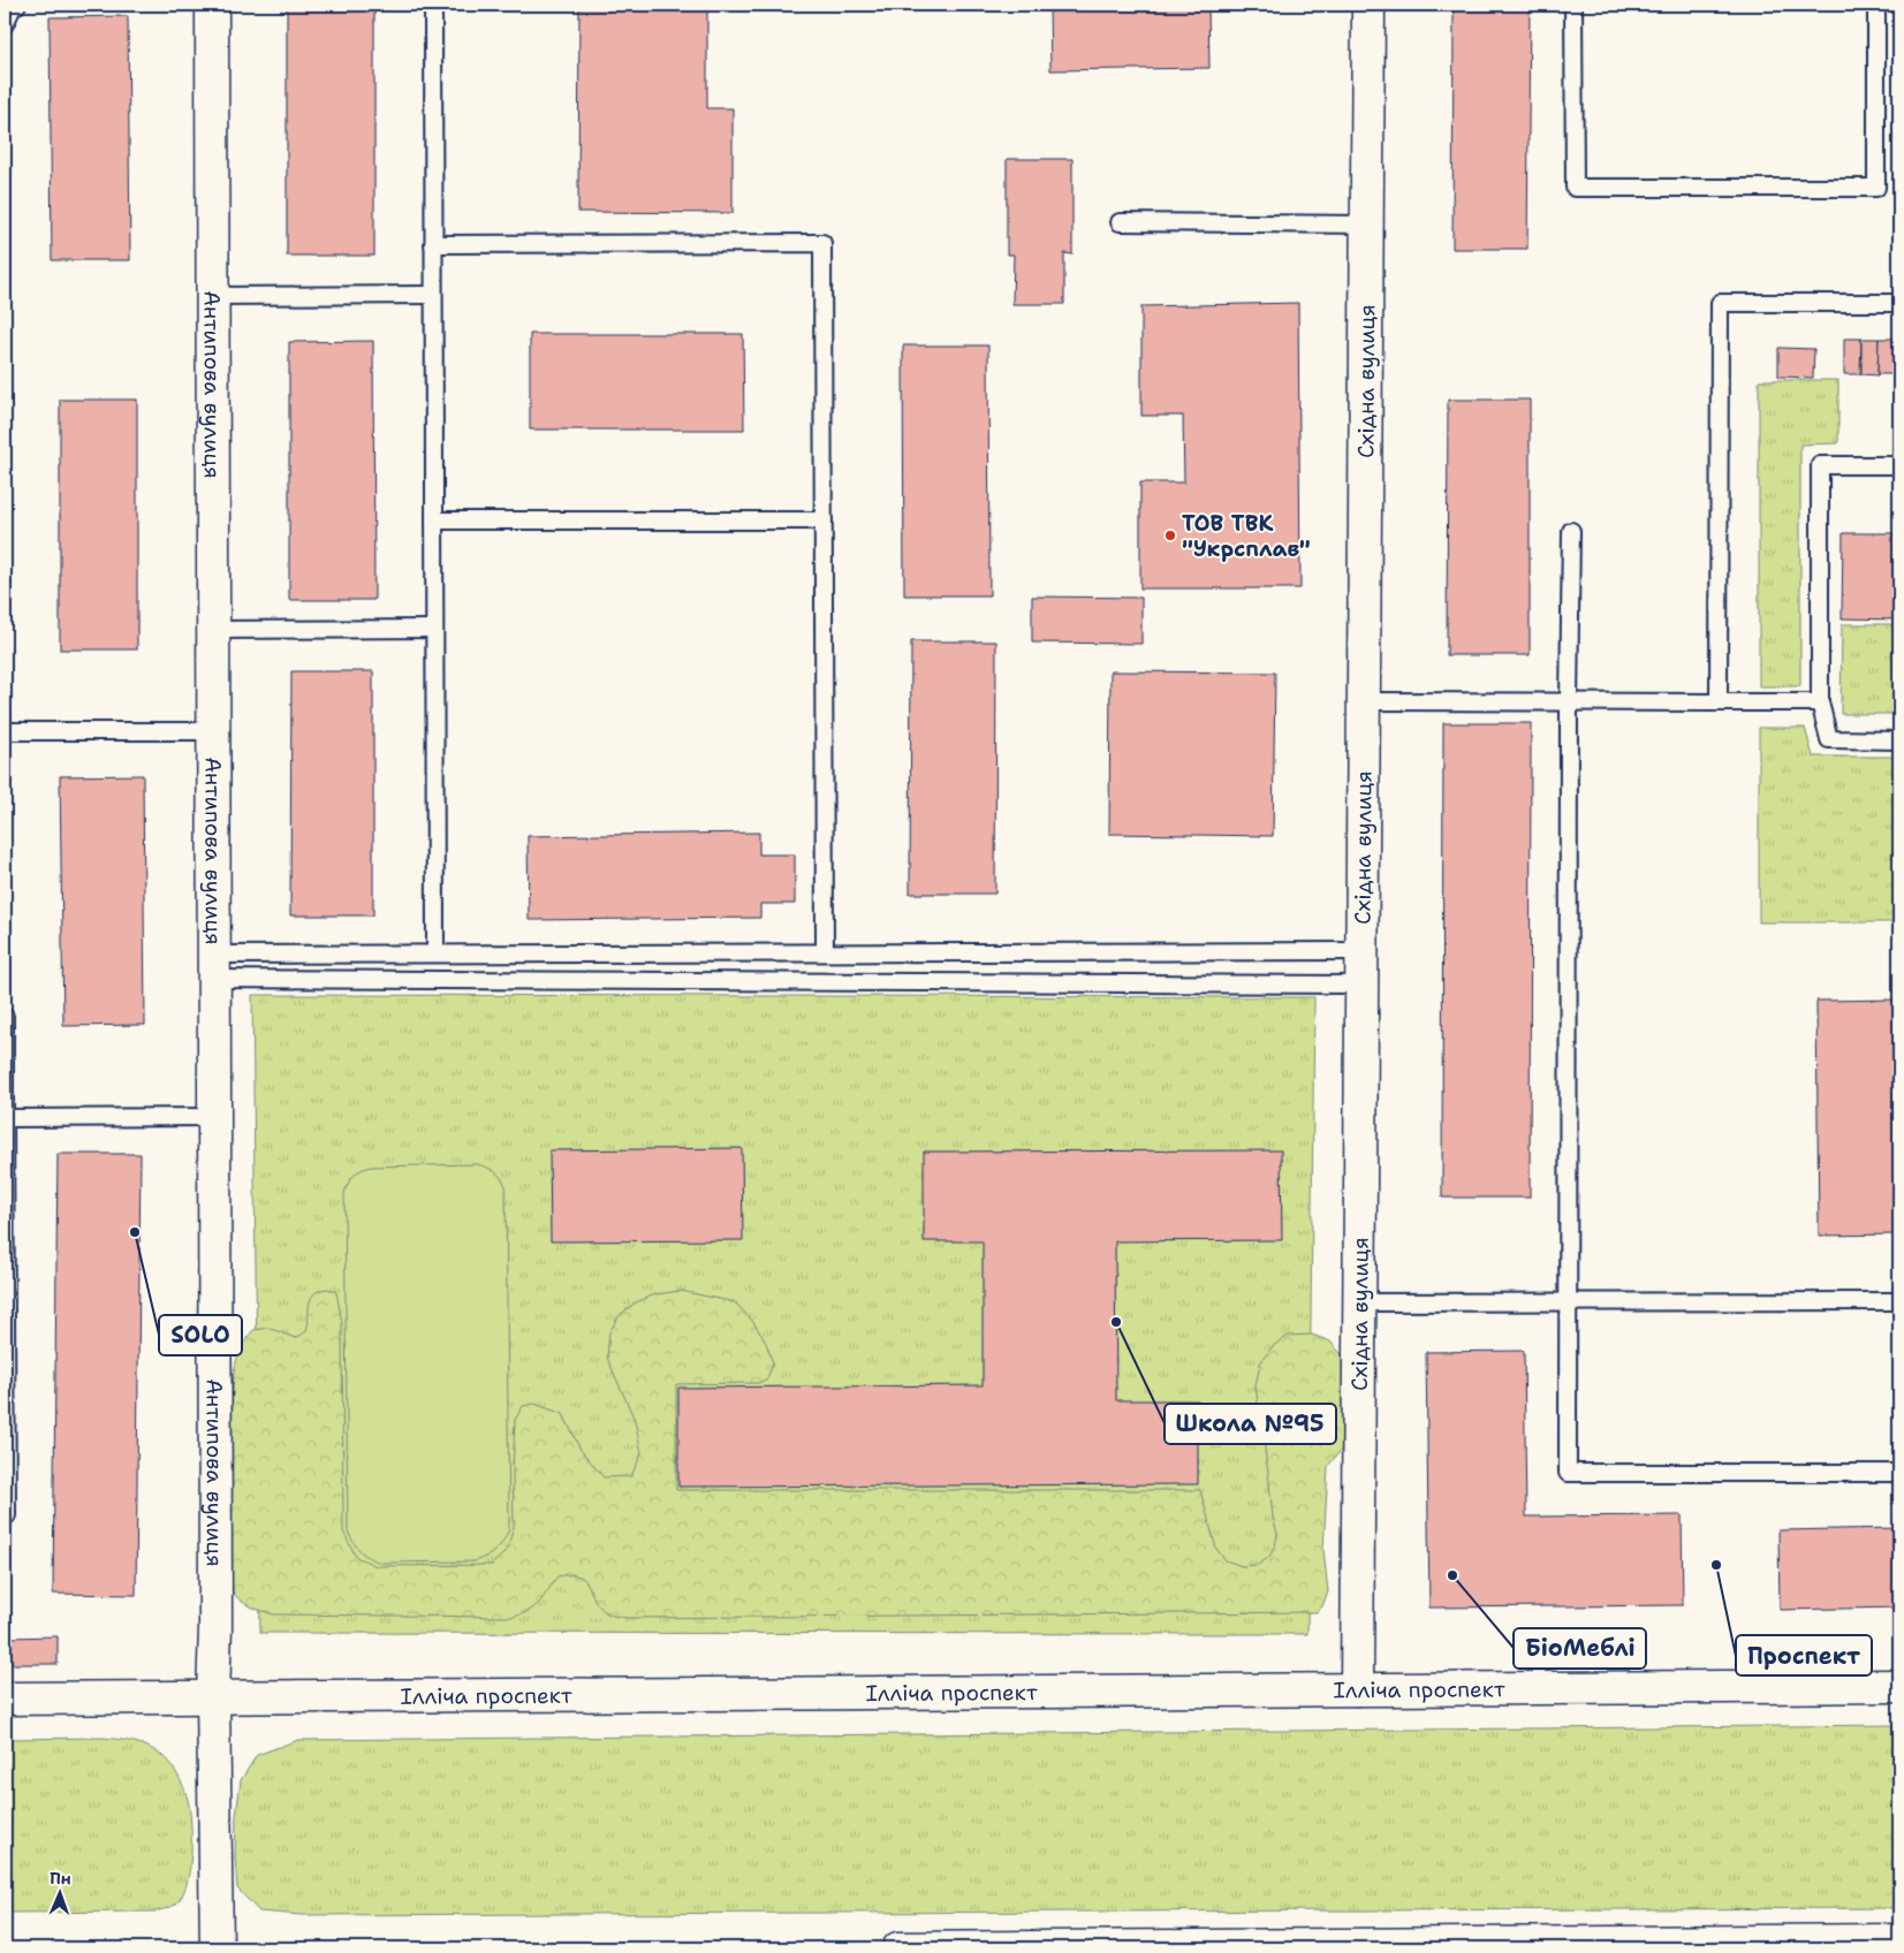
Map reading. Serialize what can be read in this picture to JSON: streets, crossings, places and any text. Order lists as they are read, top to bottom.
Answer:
{
  "streets": {
    "street": ["Східна вулиця", "Антипова вулиця", "Ілліча проспект"]
  },
  "crossings": [
    ["Східна вулиця", "Ілліча проспект"],
    ["Антипова вулиця", "Ілліча проспект"]
  ],
  "places": [
    "ТОВ ТВК \"Укрсплав\"",
    "SOLO",
    "Школа №95",
    "Проспект",
    "БіоМеблі"
  ],
  "north": "top"
}
